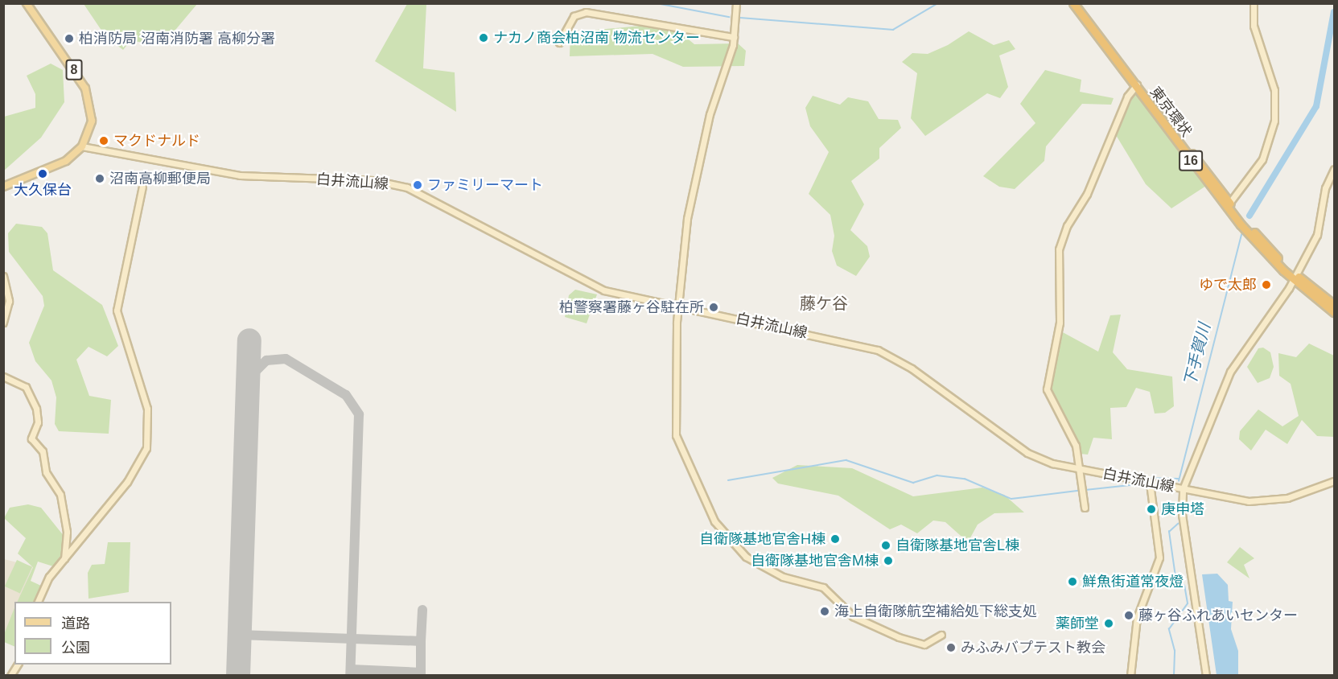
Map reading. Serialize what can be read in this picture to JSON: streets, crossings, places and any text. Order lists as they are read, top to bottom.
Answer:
{
  "streets": {
    "highway": ["東京環状", "16"],
    "main road": ["8"],
    "street": ["白井流山線"]
  },
  "crossings": [
    ["8", "白井流山線"]
  ],
  "districts": ["藤ケ谷"],
  "water": ["下手賀川"],
  "places": [
    "ナカノ商会柏沼南 物流センター",
    "柏消防局 沼南消防署 高柳分署",
    "マクドナルド",
    "大久保台",
    "沼南高柳郵便局",
    "ファミリーマート",
    "ゆで太郎",
    "柏警察署藤ヶ谷駐在所",
    "庚申塔",
    "自衛隊基地官舎H棟",
    "自衛隊基地官舎L棟",
    "自衛隊基地官舎M棟",
    "鮮魚街道常夜燈",
    "海上自衛隊航空補給処下総支処",
    "藤ヶ谷ふれあいセンター",
    "薬師堂",
    "みふみバプテスト教会"
  ],
  "legend": ["道路", "公園"]
}
